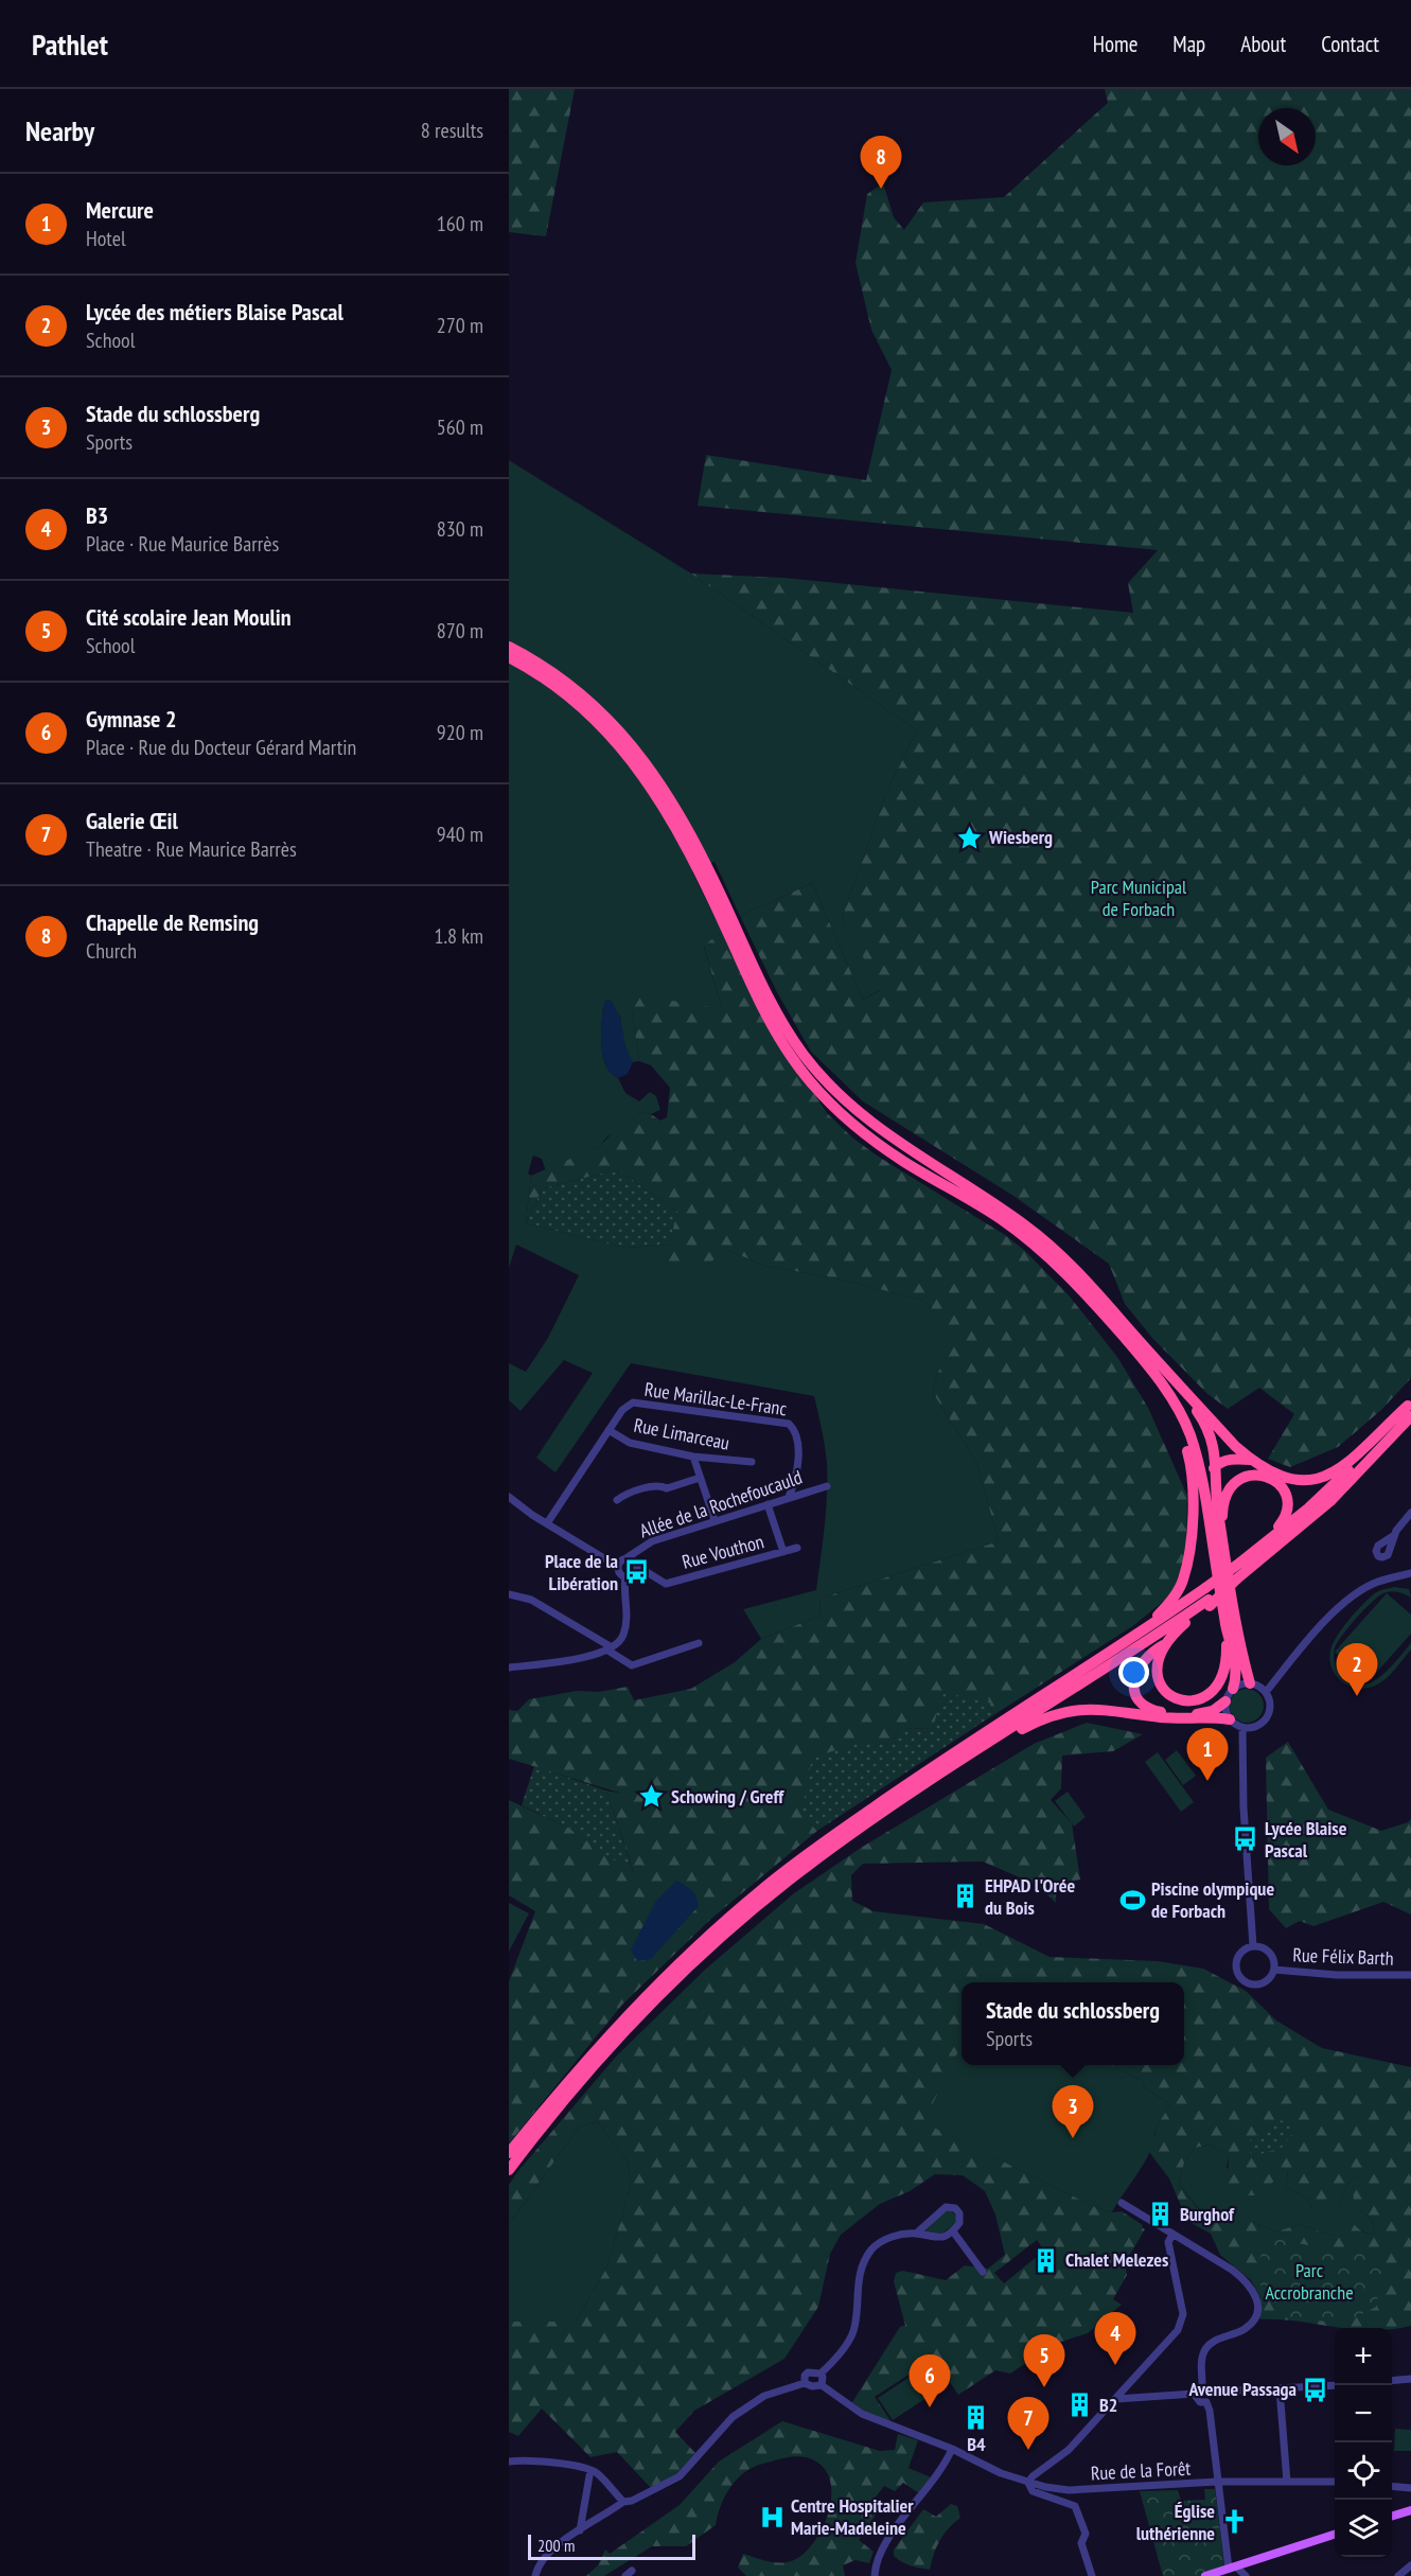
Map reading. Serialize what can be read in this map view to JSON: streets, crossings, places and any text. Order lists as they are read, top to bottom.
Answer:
{
  "streets": {
    "street": [
      "Rue Marillac-Le-Franc",
      "Rue Limarceau",
      "Allée de la Rochefoucauld",
      "Rue Vouthon",
      "Rue Félix Barth",
      "Rue de la Forêt"
    ]
  },
  "crossings": [
    ["Rue Marillac-Le-Franc", "Rue Limarceau"],
    ["Rue Marillac-Le-Franc", "Allée de la Rochefoucauld"],
    ["Allée de la Rochefoucauld", "Rue Vouthon"]
  ],
  "parks": ["Parc Municipal de Forbach", "Parc Accrobranche"],
  "places": {
    "place": ["Wiesberg", "Schowing / Greff"],
    "bus stop": ["Place de la Libération", "Lycée Blaise Pascal", "Avenue Passaga"],
    "building": [
      "EHPAD l'Orée du Bois",
      "Burghof",
      "Chalet Melezes",
      "B2",
      "B4"
    ],
    "sports": ["Piscine olympique de Forbach"],
    "hospital": ["Centre Hospitalier Marie-Madeleine"],
    "church": ["Église luthérienne"]
  },
  "scale_bar": "200 m",
  "north": "bottom right",
  "page": {
    "header": "Pathlet",
    "nav": [
      "Home",
      "Map",
      "About",
      "Contact"
    ],
    "heading": ["Nearby", "8 results"],
    "pins": [
      "8",
      "2",
      "1",
      "3",
      "4",
      "5",
      "6",
      "7"
    ],
    "list": [
      {
        "mark": "1",
        "name": "Mercure",
        "note": "Hotel",
        "value": "160 m"
      },
      {
        "mark": "2",
        "name": "Lycée des métiers Blaise Pascal",
        "note": "School",
        "value": "270 m"
      },
      {
        "mark": "3",
        "name": "Stade du schlossberg",
        "note": "Sports",
        "value": "560 m"
      },
      {
        "mark": "4",
        "name": "B3",
        "note": "Place · Rue Maurice Barrès",
        "value": "830 m"
      },
      {
        "mark": "5",
        "name": "Cité scolaire Jean Moulin",
        "note": "School",
        "value": "870 m"
      },
      {
        "mark": "6",
        "name": "Gymnase 2",
        "note": "Place · Rue du Docteur Gérard Martin",
        "value": "920 m"
      },
      {
        "mark": "7",
        "name": "Galerie Œil",
        "note": "Theatre · Rue Maurice Barrès",
        "value": "940 m"
      },
      {
        "mark": "8",
        "name": "Chapelle de Remsing",
        "note": "Church",
        "value": "1.8 km"
      }
    ],
    "popup": ["Stade du schlossberg", "Sports"],
    "map_buttons": ["+", "−"],
    "scale": "200 m"
  }
}
